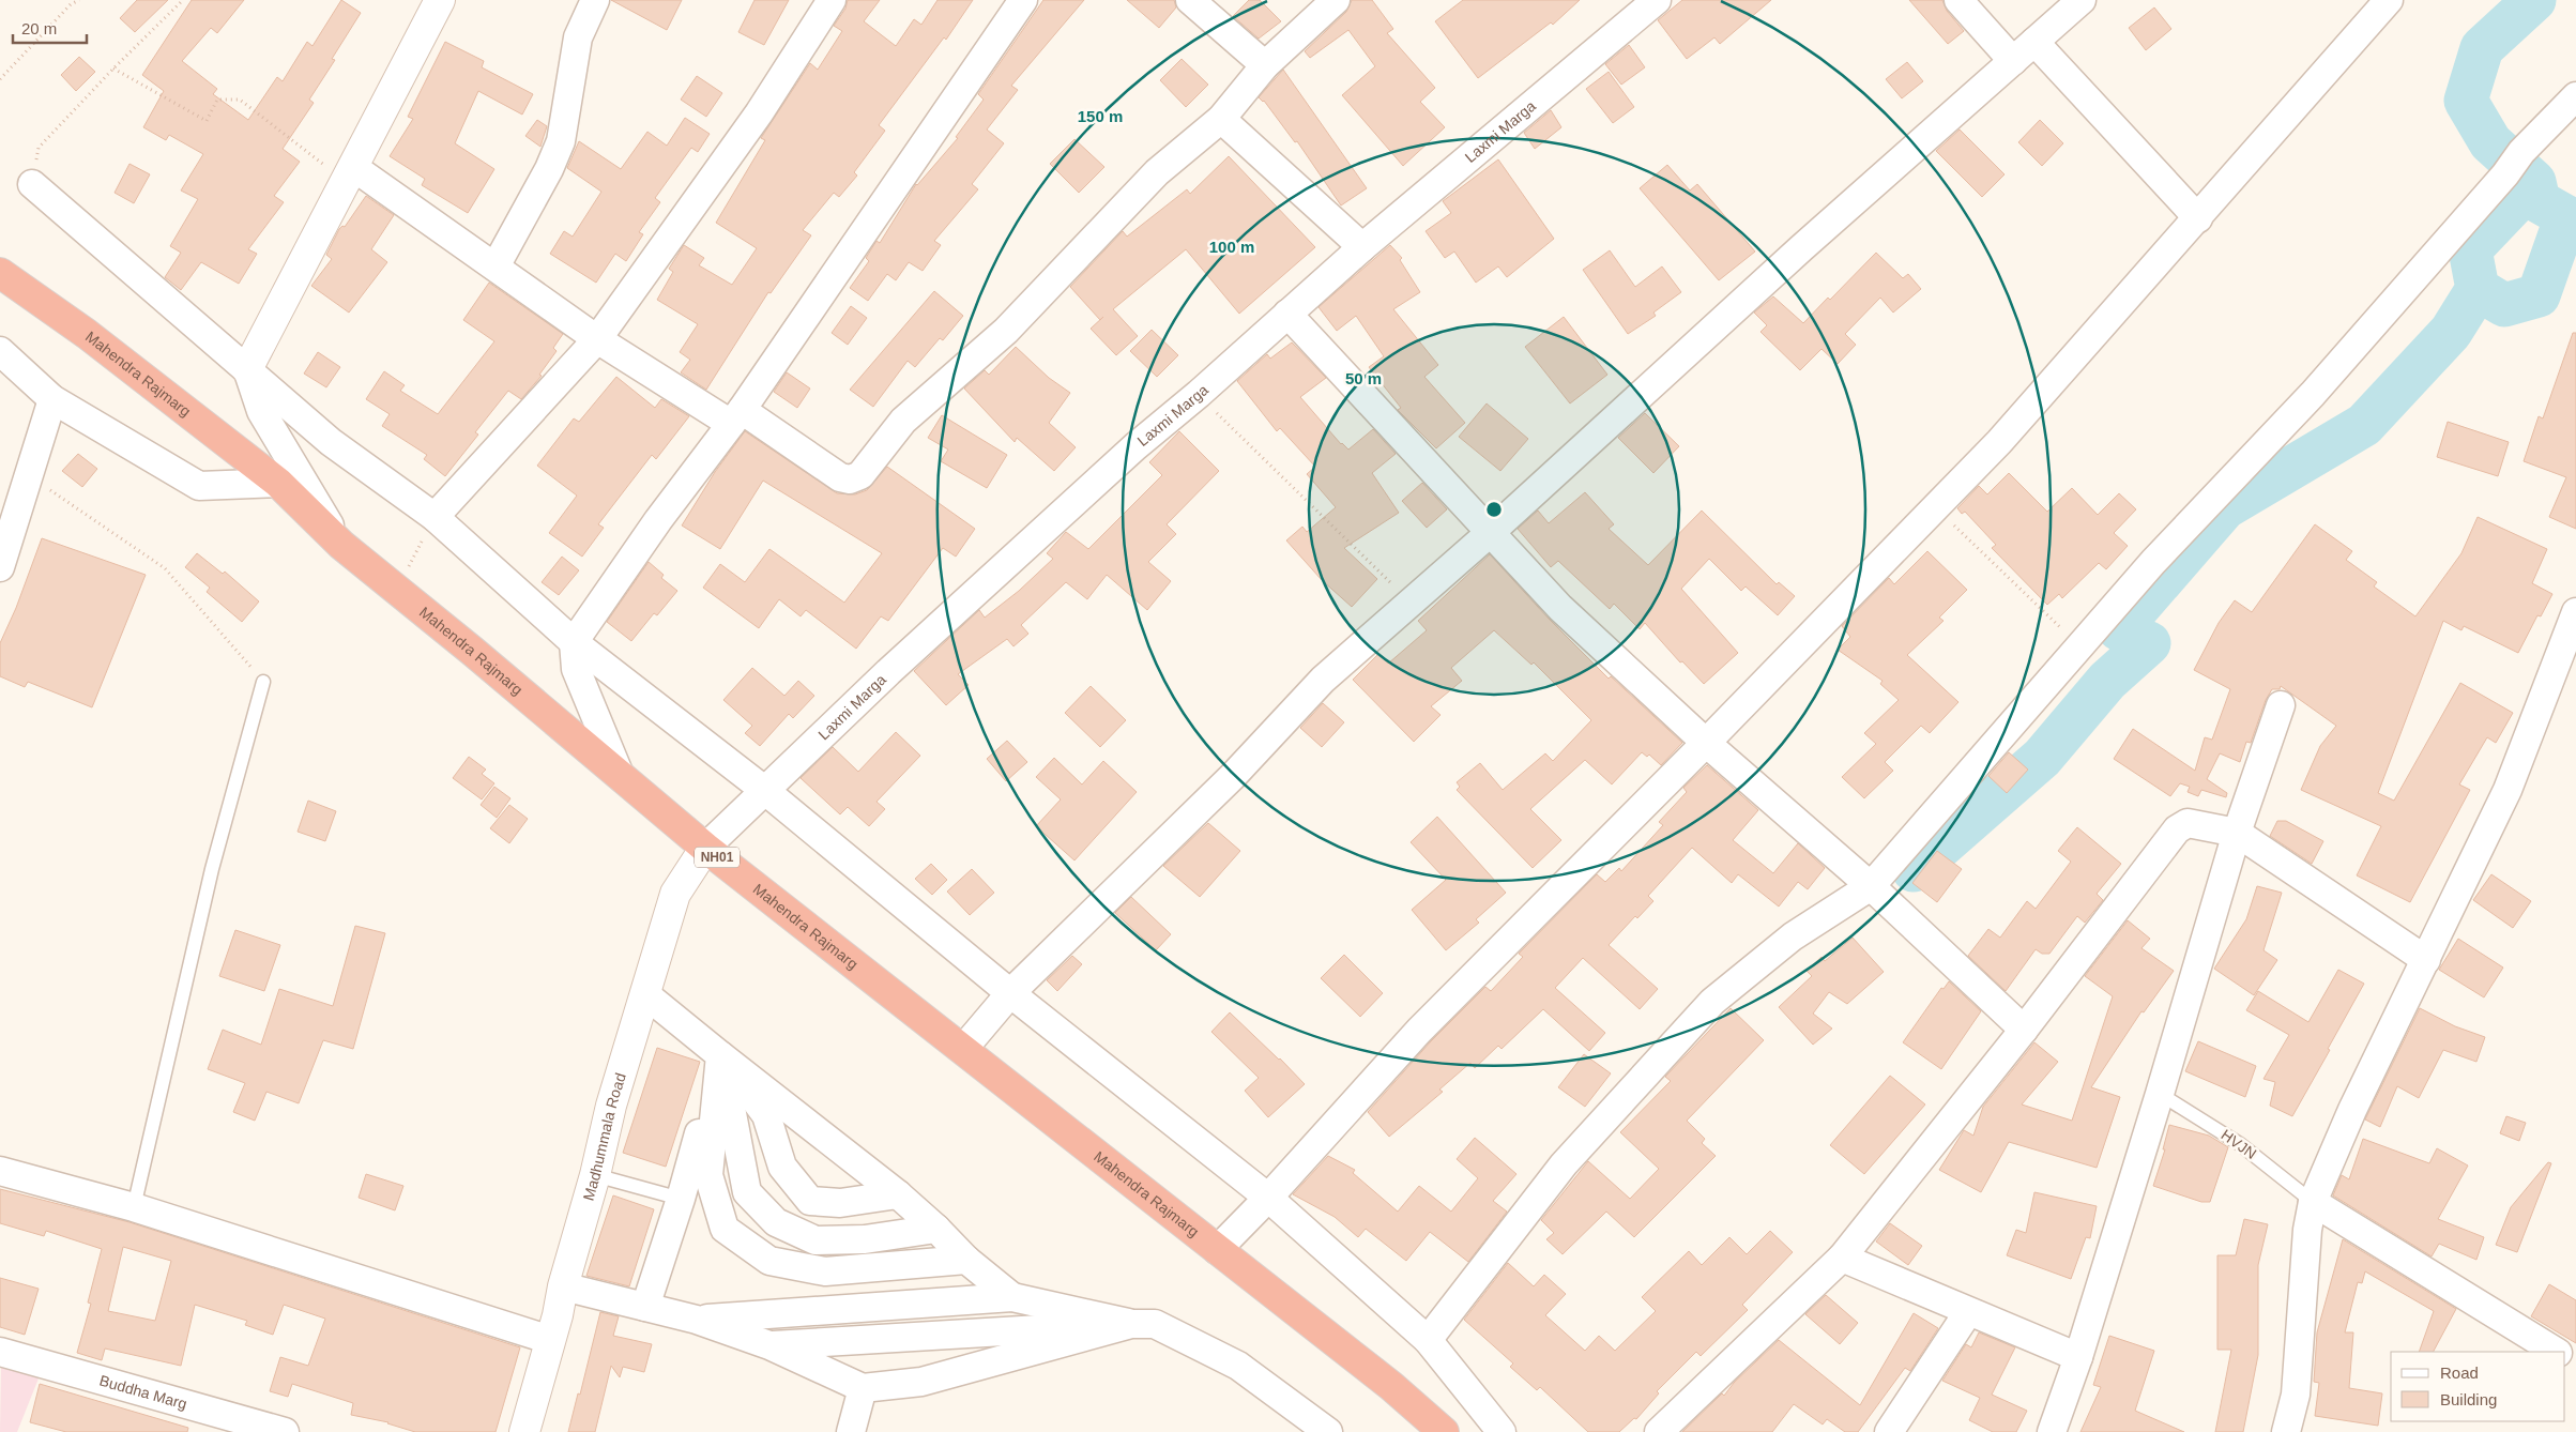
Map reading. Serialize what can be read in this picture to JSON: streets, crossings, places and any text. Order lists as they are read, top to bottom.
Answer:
{
  "streets": {
    "highway": ["Mahendra Rajmarg", "NH01"],
    "street": ["Laxmi Marga", "Madhummala Road", "Buddha Marg"],
    "lane": ["HVJN"]
  },
  "crossings": [
    ["Laxmi Marga", "Mahendra Rajmarg"],
    ["Laxmi Marga", "Madhummala Road"],
    ["Mahendra Rajmarg", "Madhummala Road"]
  ],
  "legend": ["Road", "Building"],
  "scale_bar": "20 m",
  "rings": ["150 m", "100 m", "50 m"]
}
